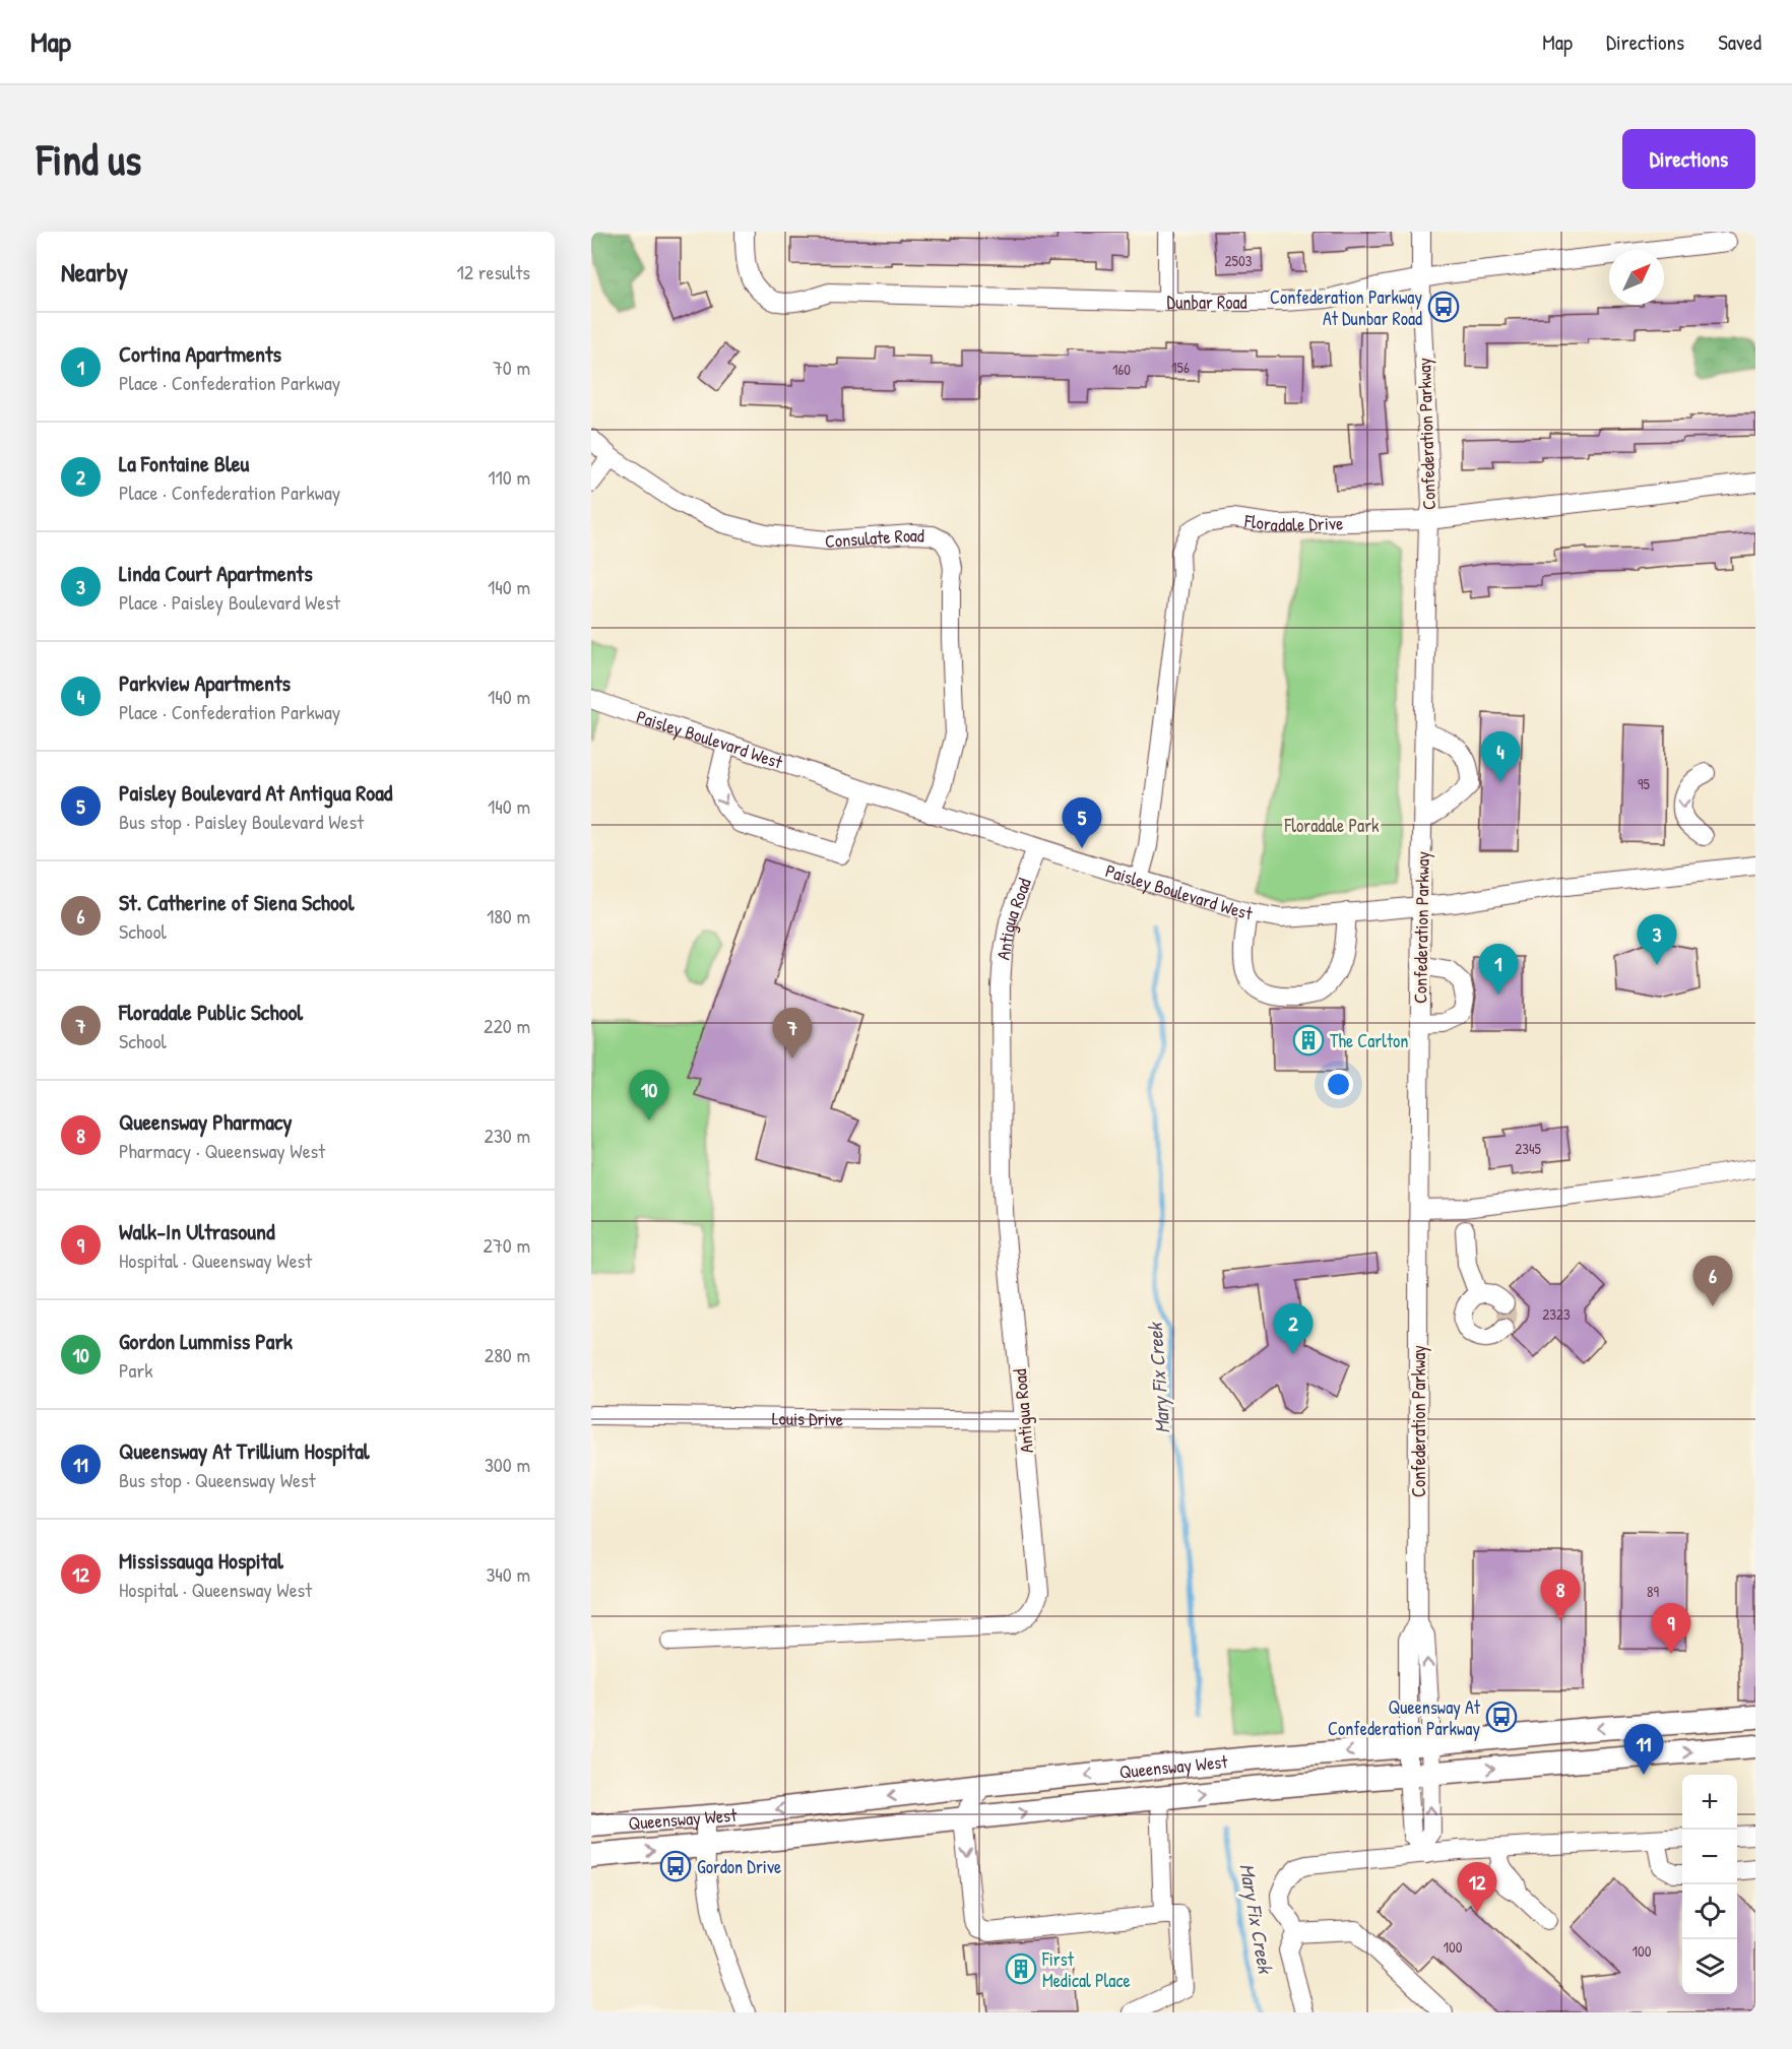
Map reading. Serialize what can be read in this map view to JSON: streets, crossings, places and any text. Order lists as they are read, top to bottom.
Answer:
{
  "streets": {
    "main road": ["Queensway West"],
    "street": [
      "Dunbar Road",
      "Confederation Parkway",
      "Floradale Drive",
      "Consulate Road",
      "Paisley Boulevard West",
      "Antigua Road",
      "Louis Drive"
    ]
  },
  "crossings": [
    ["Dunbar Road", "Confederation Parkway"],
    ["Confederation Parkway", "Floradale Drive"],
    ["Confederation Parkway", "Paisley Boulevard West"],
    ["Confederation Parkway", "Queensway West"],
    ["Floradale Drive", "Paisley Boulevard West"],
    ["Consulate Road", "Paisley Boulevard West"],
    ["Paisley Boulevard West", "Antigua Road"],
    ["Antigua Road", "Louis Drive"]
  ],
  "water": ["Mary Fix Creek"],
  "parks": ["Floradale Park"],
  "places": {
    "bus stop": ["Confederation Parkway At Dunbar Road", "Queensway At Confederation Parkway", "Gordon Drive"],
    "building": ["The Carlton", "First Medical Place"]
  },
  "house_numbers": [
    "2503",
    "156",
    "160",
    "95",
    "2345",
    "2323",
    "89",
    "100",
    "100"
  ],
  "north": "top right",
  "page": {
    "header": "Map",
    "nav": ["Map", "Directions", "Saved"],
    "buttons": "Directions",
    "title": "Find us",
    "heading": ["Nearby", "12 results"],
    "list": [
      {
        "mark": "1",
        "name": "Cortina Apartments",
        "note": "Place · Confederation Parkway",
        "value": "70 m"
      },
      {
        "mark": "2",
        "name": "La Fontaine Bleu",
        "note": "Place · Confederation Parkway",
        "value": "110 m"
      },
      {
        "mark": "3",
        "name": "Linda Court Apartments",
        "note": "Place · Paisley Boulevard West",
        "value": "140 m"
      },
      {
        "mark": "4",
        "name": "Parkview Apartments",
        "note": "Place · Confederation Parkway",
        "value": "140 m"
      },
      {
        "mark": "5",
        "name": "Paisley Boulevard At Antigua Road",
        "note": "Bus stop · Paisley Boulevard West",
        "value": "140 m"
      },
      {
        "mark": "6",
        "name": "St. Catherine of Siena School",
        "note": "School",
        "value": "180 m"
      },
      {
        "mark": "7",
        "name": "Floradale Public School",
        "note": "School",
        "value": "220 m"
      },
      {
        "mark": "8",
        "name": "Queensway Pharmacy",
        "note": "Pharmacy · Queensway West",
        "value": "230 m"
      },
      {
        "mark": "9",
        "name": "Walk-In Ultrasound",
        "note": "Hospital · Queensway West",
        "value": "270 m"
      },
      {
        "mark": "10",
        "name": "Gordon Lummiss Park",
        "note": "Park",
        "value": "280 m"
      },
      {
        "mark": "11",
        "name": "Queensway At Trillium Hospital",
        "note": "Bus stop · Queensway West",
        "value": "300 m"
      },
      {
        "mark": "12",
        "name": "Mississauga Hospital",
        "note": "Hospital · Queensway West",
        "value": "340 m"
      }
    ],
    "pins": [
      "4",
      "5",
      "3",
      "1",
      "7",
      "10",
      "6",
      "2",
      "8",
      "9",
      "11",
      "12"
    ],
    "map_buttons": ["+", "−"]
  }
}
